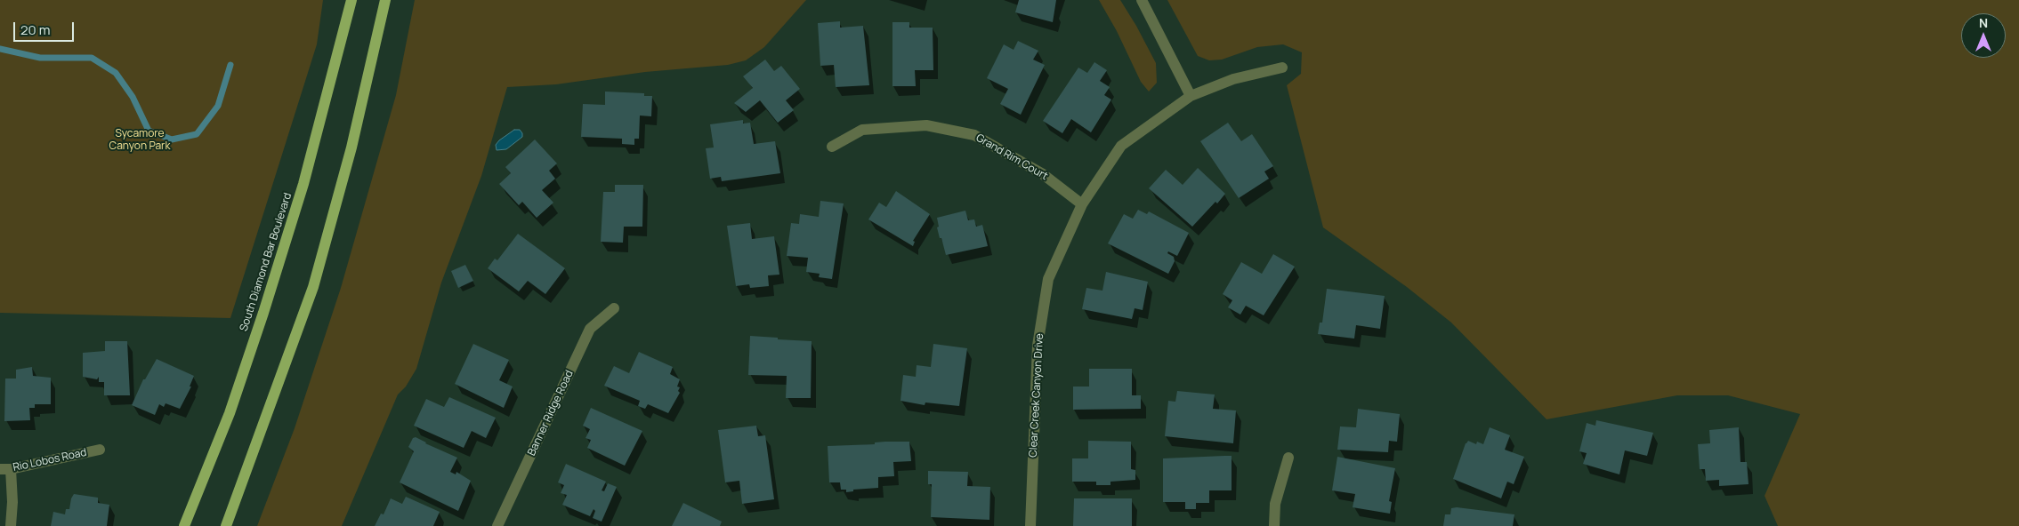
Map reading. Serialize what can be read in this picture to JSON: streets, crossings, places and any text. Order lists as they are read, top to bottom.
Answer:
{
  "streets": {
    "main road": ["South Diamond Bar Boulevard"],
    "street": [
      "Grand Rim Court",
      "Clear Creek Canyon Drive",
      "Banner Ridge Road",
      "Rio Lobos Road"
    ]
  },
  "crossings": [
    ["Grand Rim Court", "Clear Creek Canyon Drive"]
  ],
  "parks": ["Sycamore Canyon Park"],
  "scale_bar": "20 m",
  "north": "top"
}
